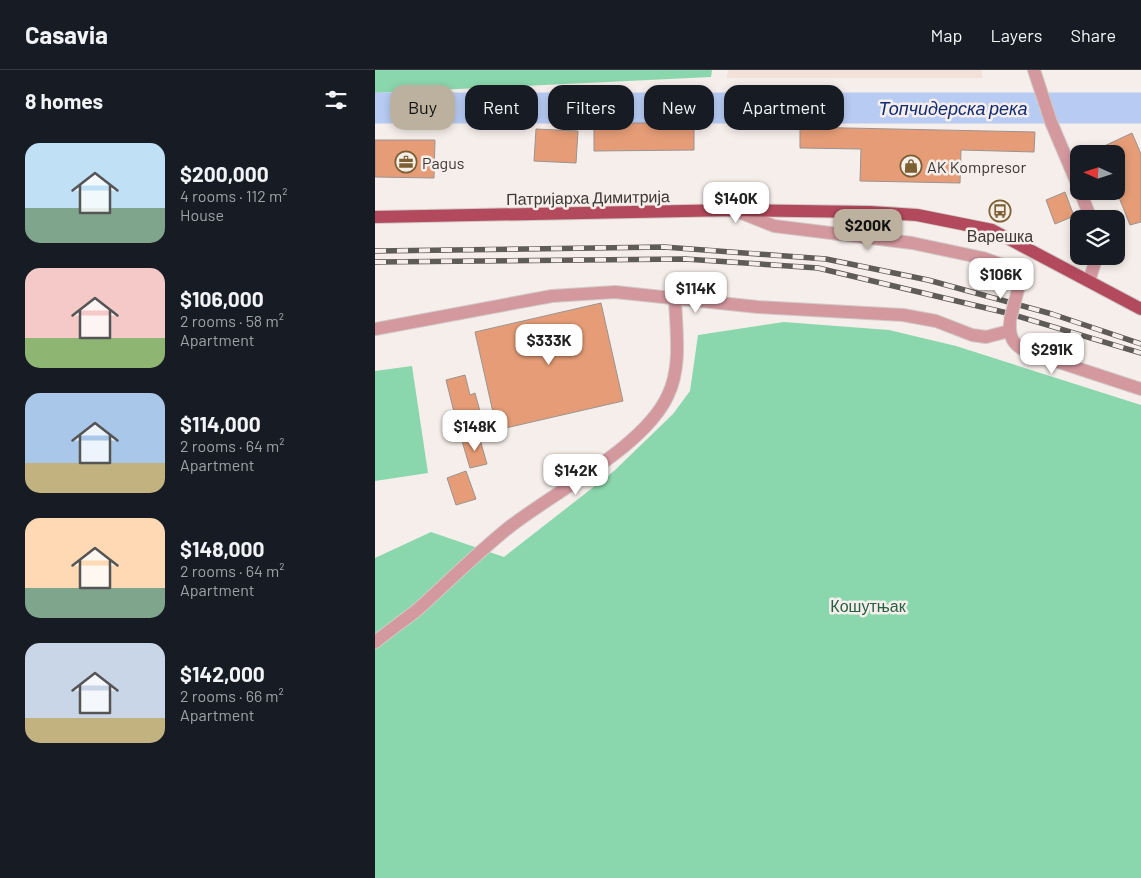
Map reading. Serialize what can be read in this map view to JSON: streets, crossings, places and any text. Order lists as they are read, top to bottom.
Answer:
{
  "streets": {
    "main road": ["Патријарха Димитрија"]
  },
  "water": ["Топчидерска река"],
  "parks": ["Кошутњак"],
  "places": {
    "office": ["Pagus"],
    "shop": ["AK Kompresor"],
    "bus stop": ["Варешка"]
  },
  "north": "left",
  "page": {
    "header": "Casavia",
    "nav": ["Map", "Layers", "Share"],
    "heading": "8 homes",
    "chip": [
      "Buy",
      "Rent",
      "Filters",
      "New",
      "Apartment"
    ],
    "list": [
      {
        "name": "$200,000",
        "note": "4 rooms · 112 m² · House"
      },
      {
        "name": "$106,000",
        "note": "2 rooms · 58 m² · Apartment"
      },
      {
        "name": "$114,000",
        "note": "2 rooms · 64 m² · Apartment"
      },
      {
        "name": "$148,000",
        "note": "2 rooms · 64 m² · Apartment"
      },
      {
        "name": "$142,000",
        "note": "2 rooms · 66 m² · Apartment"
      }
    ],
    "price": [
      "$140K",
      "$200K",
      "$106K",
      "$114K",
      "$333K",
      "$291K",
      "$148K",
      "$142K"
    ]
  }
}
